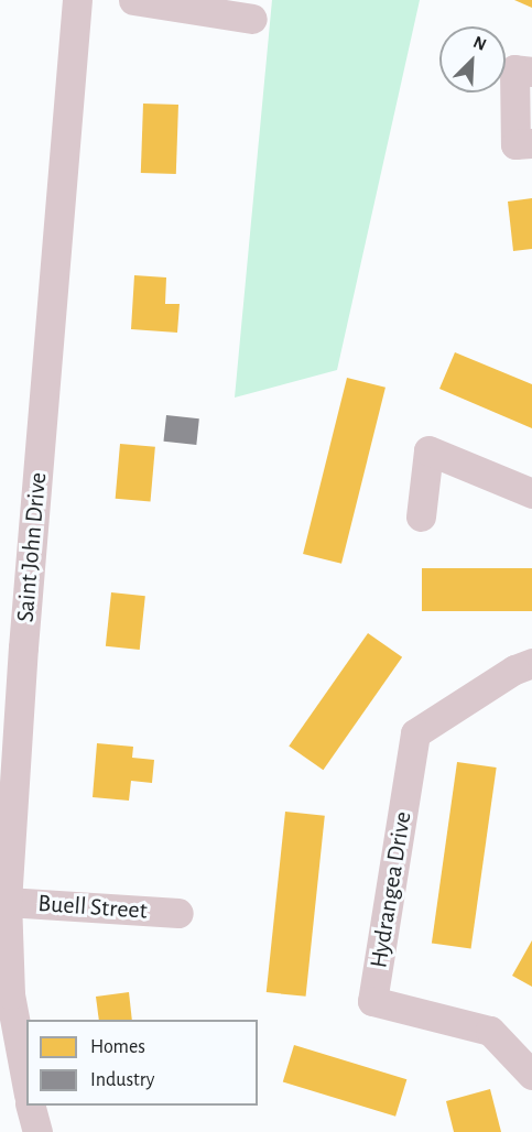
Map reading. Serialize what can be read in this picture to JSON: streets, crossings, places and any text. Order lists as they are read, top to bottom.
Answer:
{
  "streets": {
    "street": ["Saint John Drive", "Hydrangea Drive", "Buell Street"]
  },
  "crossings": [
    ["Saint John Drive", "Buell Street"]
  ],
  "legend": ["Homes", "Industry"],
  "north": "top right"
}
